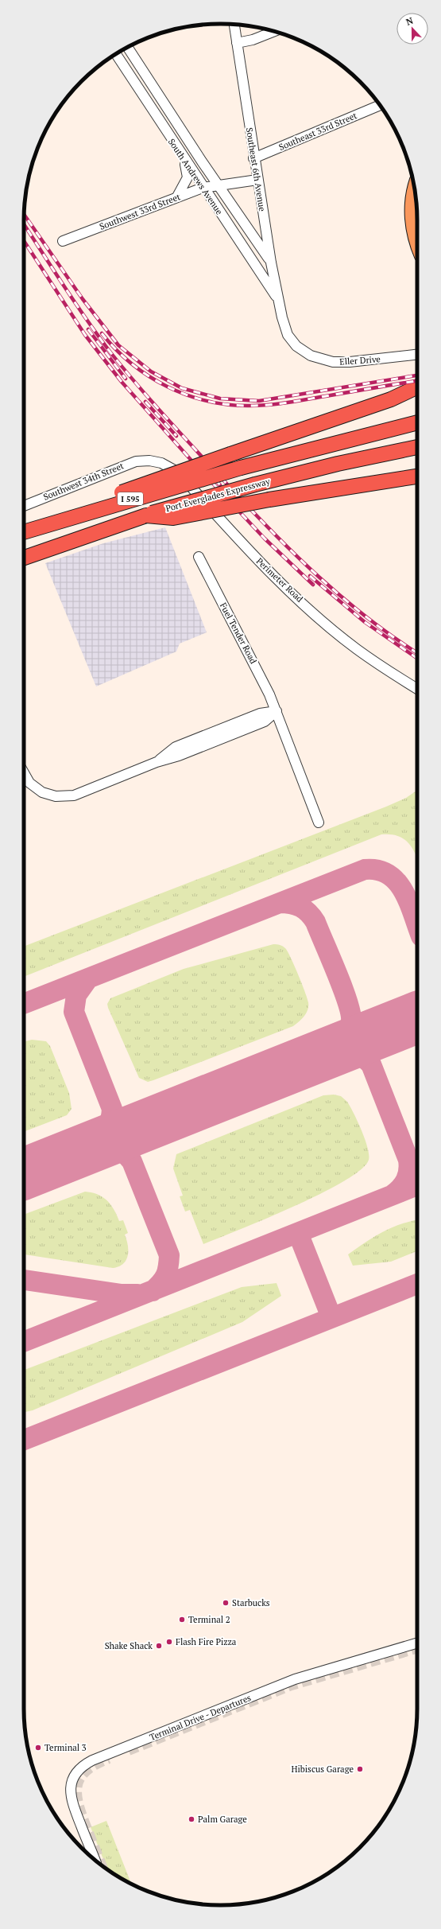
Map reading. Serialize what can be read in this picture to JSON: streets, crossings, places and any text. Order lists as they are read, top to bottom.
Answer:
{
  "streets": {
    "highway": ["Port Everglades Expressway", "I 595"],
    "street": [
      "Southeast 33rd Street",
      "Southeast 6th Avenue",
      "South Andrews Avenue",
      "Southwest 33rd Street",
      "Eller Drive",
      "Southwest 34th Street",
      "Perimeter Road",
      "Fuel Tender Road",
      "Terminal Drive - Departures"
    ]
  },
  "crossings": [
    ["Southeast 33rd Street", "Southeast 6th Avenue"],
    ["Southeast 6th Avenue", "South Andrews Avenue"],
    ["Southeast 6th Avenue", "Southwest 33rd Street"],
    ["Southeast 6th Avenue", "Eller Drive"],
    ["South Andrews Avenue", "Southwest 33rd Street"],
    ["Southwest 34th Street", "Perimeter Road"]
  ],
  "places": [
    "Starbucks",
    "Terminal 2",
    "Flash Fire Pizza",
    "Shake Shack",
    "Terminal 3",
    "Hibiscus Garage",
    "Palm Garage"
  ],
  "north": "top"
}
